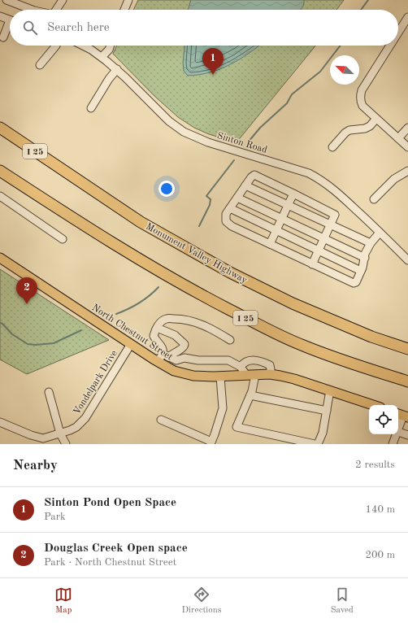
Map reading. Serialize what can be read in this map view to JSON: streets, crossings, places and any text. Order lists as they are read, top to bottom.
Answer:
{
  "streets": {
    "highway": ["I 25", "Monument Valley Highway"],
    "main road": ["North Chestnut Street"],
    "street": ["Sinton Road", "Vondelpark Drive"]
  },
  "crossings": [
    ["North Chestnut Street", "Vondelpark Drive"]
  ],
  "north": "top left",
  "page": {
    "search": "Search here",
    "pins": ["1", "2"],
    "heading": ["Nearby", "2 results"],
    "list": [
      {
        "mark": "1",
        "name": "Sinton Pond Open Space",
        "note": "Park",
        "value": "140 m"
      },
      {
        "mark": "2",
        "name": "Douglas Creek Open space",
        "note": "Park · North Chestnut Street",
        "value": "200 m"
      }
    ],
    "nav": ["Map", "Directions", "Saved"]
  }
}
